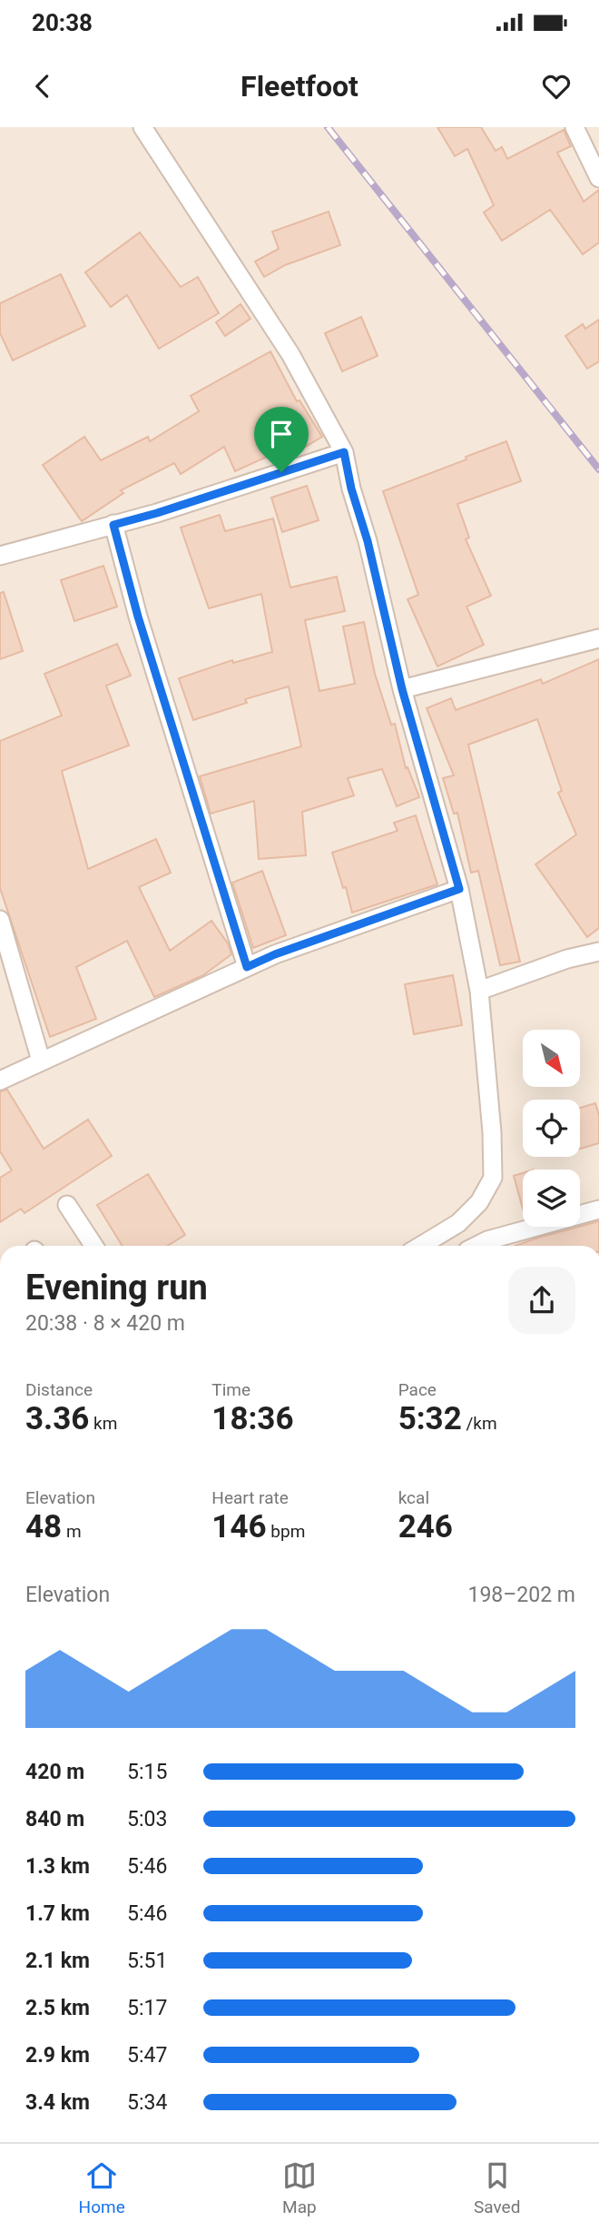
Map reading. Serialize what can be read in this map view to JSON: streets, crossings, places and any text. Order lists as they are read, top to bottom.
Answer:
{
  "north": "bottom right",
  "page": {
    "status": "20:38",
    "header": "Fleetfoot",
    "heading": ["Evening run", "20:38 · 8 × 420 m"],
    "stats": [
      ["Distance", "3.36 km"],
      ["Time", "18:36"],
      ["Pace", "5:32 /km"],
      ["Elevation", "48 m"],
      ["Heart rate", "146 bpm"],
      ["kcal", "246"]
    ],
    "chart": ["Elevation", "198–202 m"],
    "list": [
      {
        "name": "420 m",
        "note": "5:15"
      },
      {
        "name": "840 m",
        "note": "5:03"
      },
      {
        "name": "1.3 km",
        "note": "5:46"
      },
      {
        "name": "1.7 km",
        "note": "5:46"
      },
      {
        "name": "2.1 km",
        "note": "5:51"
      },
      {
        "name": "2.5 km",
        "note": "5:17"
      },
      {
        "name": "2.9 km",
        "note": "5:47"
      },
      {
        "name": "3.4 km",
        "note": "5:34"
      }
    ],
    "tabs": ["Home", "Map", "Saved"]
  }
}
